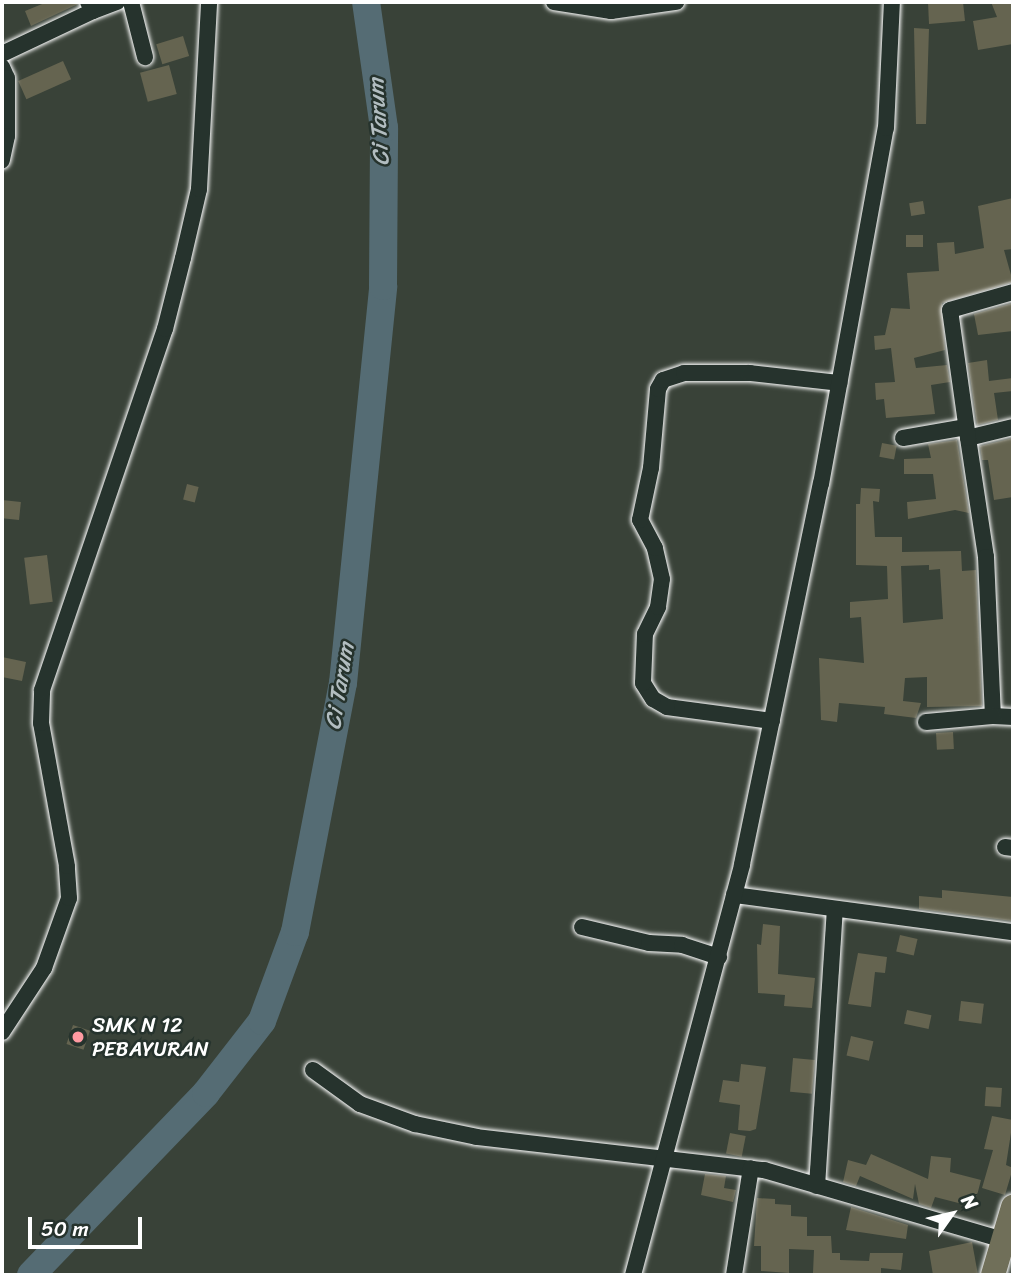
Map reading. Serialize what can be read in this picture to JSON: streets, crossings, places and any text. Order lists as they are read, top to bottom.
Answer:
{
  "water": ["Ci Tarum"],
  "places": ["SMK N 12 PEBAYURAN"],
  "scale_bar": "50 m",
  "north": "top right"
}
